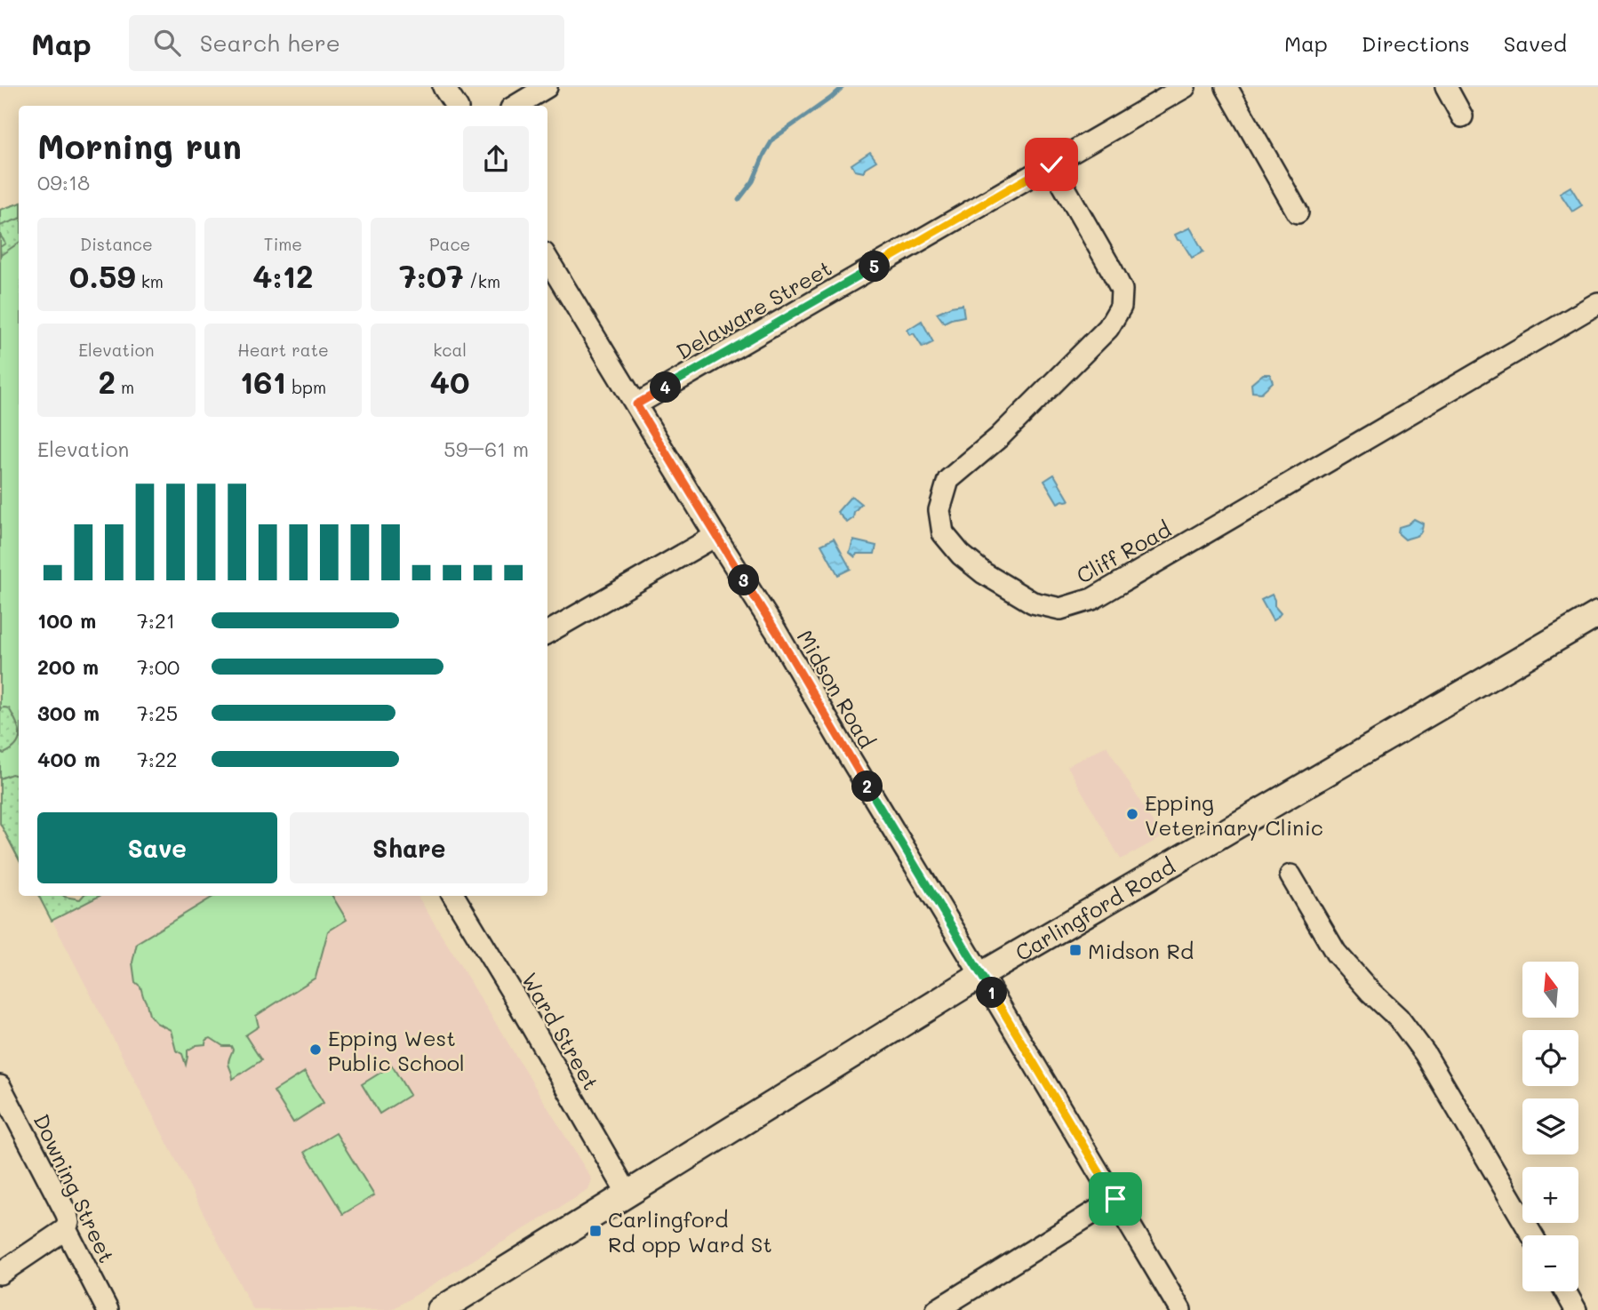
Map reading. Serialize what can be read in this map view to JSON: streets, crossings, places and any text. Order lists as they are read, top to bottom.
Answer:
{
  "streets": {
    "main road": ["Carlingford Road"],
    "street": [
      "Delaware Street",
      "Cliff Road",
      "Midson Road",
      "Ward Street",
      "Downing Street"
    ]
  },
  "crossings": [
    ["Delaware Street", "Cliff Road"],
    ["Delaware Street", "Midson Road"],
    ["Midson Road", "Carlingford Road"],
    ["Carlingford Road", "Ward Street"]
  ],
  "places": {
    "other": ["Epping Veterinary Clinic", "Epping West Public School"],
    "transit": ["Midson Rd", "Carlingford Rd opp Ward St"]
  },
  "north": "top",
  "page": {
    "header": "Map",
    "search": "Search here",
    "nav": ["Map", "Directions", "Saved"],
    "heading": ["Morning run", "09:18"],
    "stats": [
      ["Distance", "0.59 km"],
      ["Time", "4:12"],
      ["Pace", "7:07 /km"],
      ["Elevation", "2 m"],
      ["Heart rate", "161 bpm"],
      ["kcal", "40"]
    ],
    "pins": [
      "5",
      "4",
      "3",
      "2",
      "1"
    ],
    "chart": ["Elevation", "59–61 m"],
    "list": [
      {
        "name": "100 m",
        "note": "7:21"
      },
      {
        "name": "200 m",
        "note": "7:00"
      },
      {
        "name": "300 m",
        "note": "7:25"
      },
      {
        "name": "400 m",
        "note": "7:22"
      }
    ],
    "buttons": ["Save", "Share"],
    "map_buttons": ["+", "−"]
  }
}
